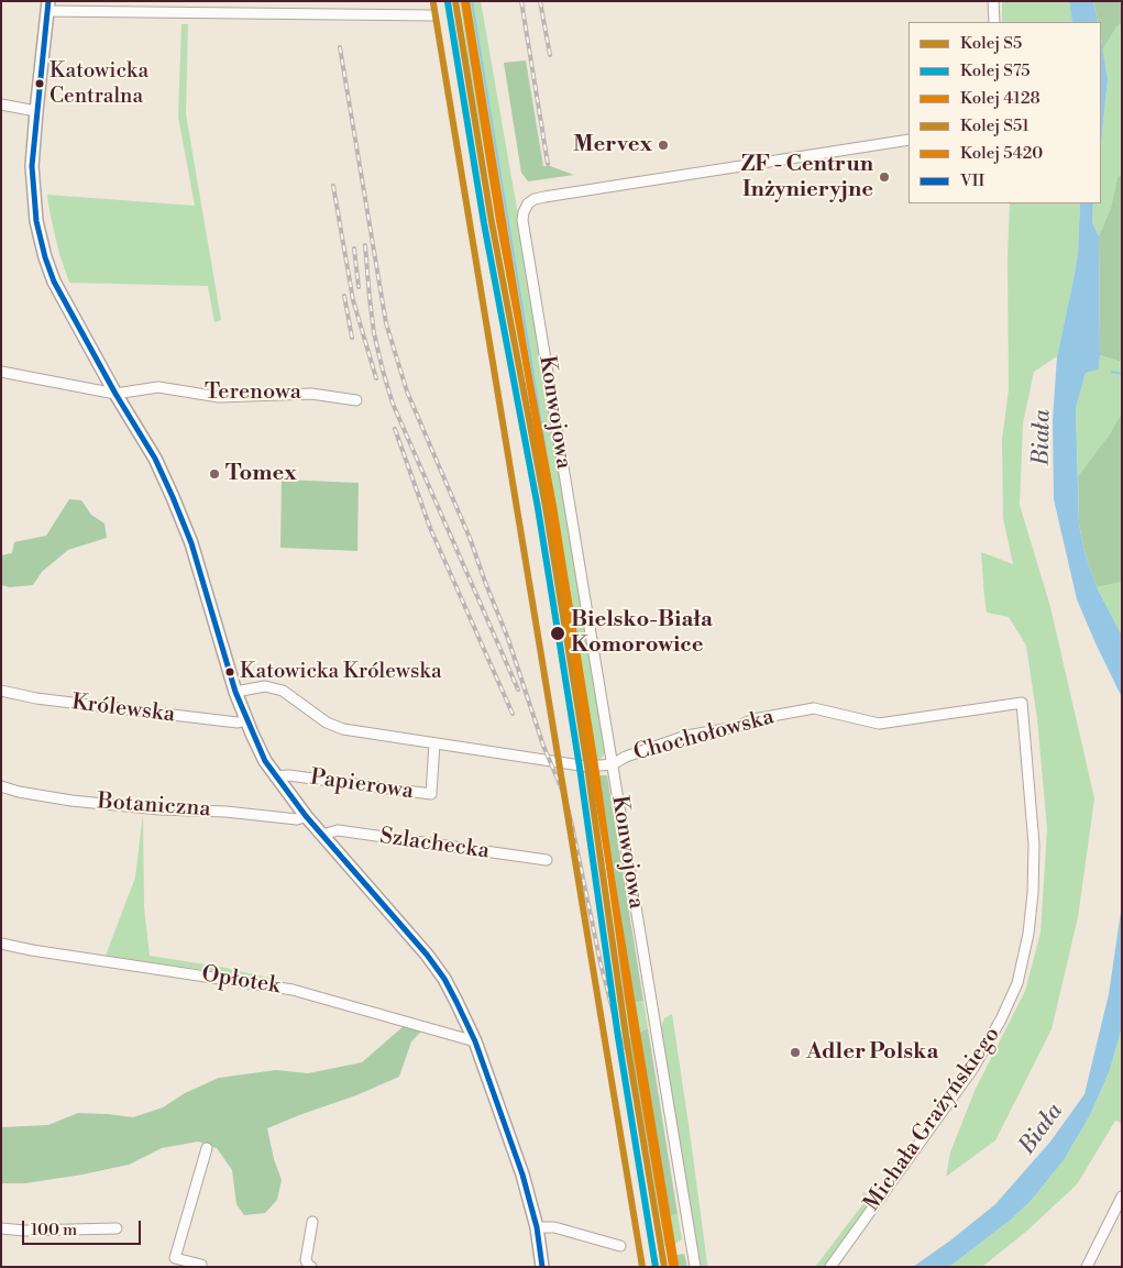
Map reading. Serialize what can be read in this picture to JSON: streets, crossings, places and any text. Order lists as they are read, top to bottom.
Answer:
{
  "streets": {
    "street": [
      "Terenowa",
      "Konwojowa",
      "Królewska",
      "Chochołowska",
      "Papierowa",
      "Botaniczna",
      "Szlachecka",
      "Opłotek",
      "Michała Grażyńskiego"
    ]
  },
  "crossings": [
    ["Konwojowa", "Chochołowska"],
    ["Chochołowska", "Papierowa"],
    ["Chochołowska", "Michała Grażyńskiego"]
  ],
  "water": ["Biała"],
  "places": [
    "Katowicka Centralna",
    "Mervex",
    "ZF - Centrun Inżynieryjne",
    "Tomex",
    "Bielsko-Biała Komorowice",
    "Katowicka Królewska",
    "Adler Polska"
  ],
  "lines": [
    "rail line S5",
    "rail line 4128",
    "rail line 5420",
    "transit line VII",
    "rail line S75",
    "rail line S51"
  ],
  "legend": [
    "Kolej S5",
    "Kolej S75",
    "Kolej 4128",
    "Kolej S51",
    "Kolej 5420",
    "VII"
  ],
  "scale_bar": "100 m"
}
